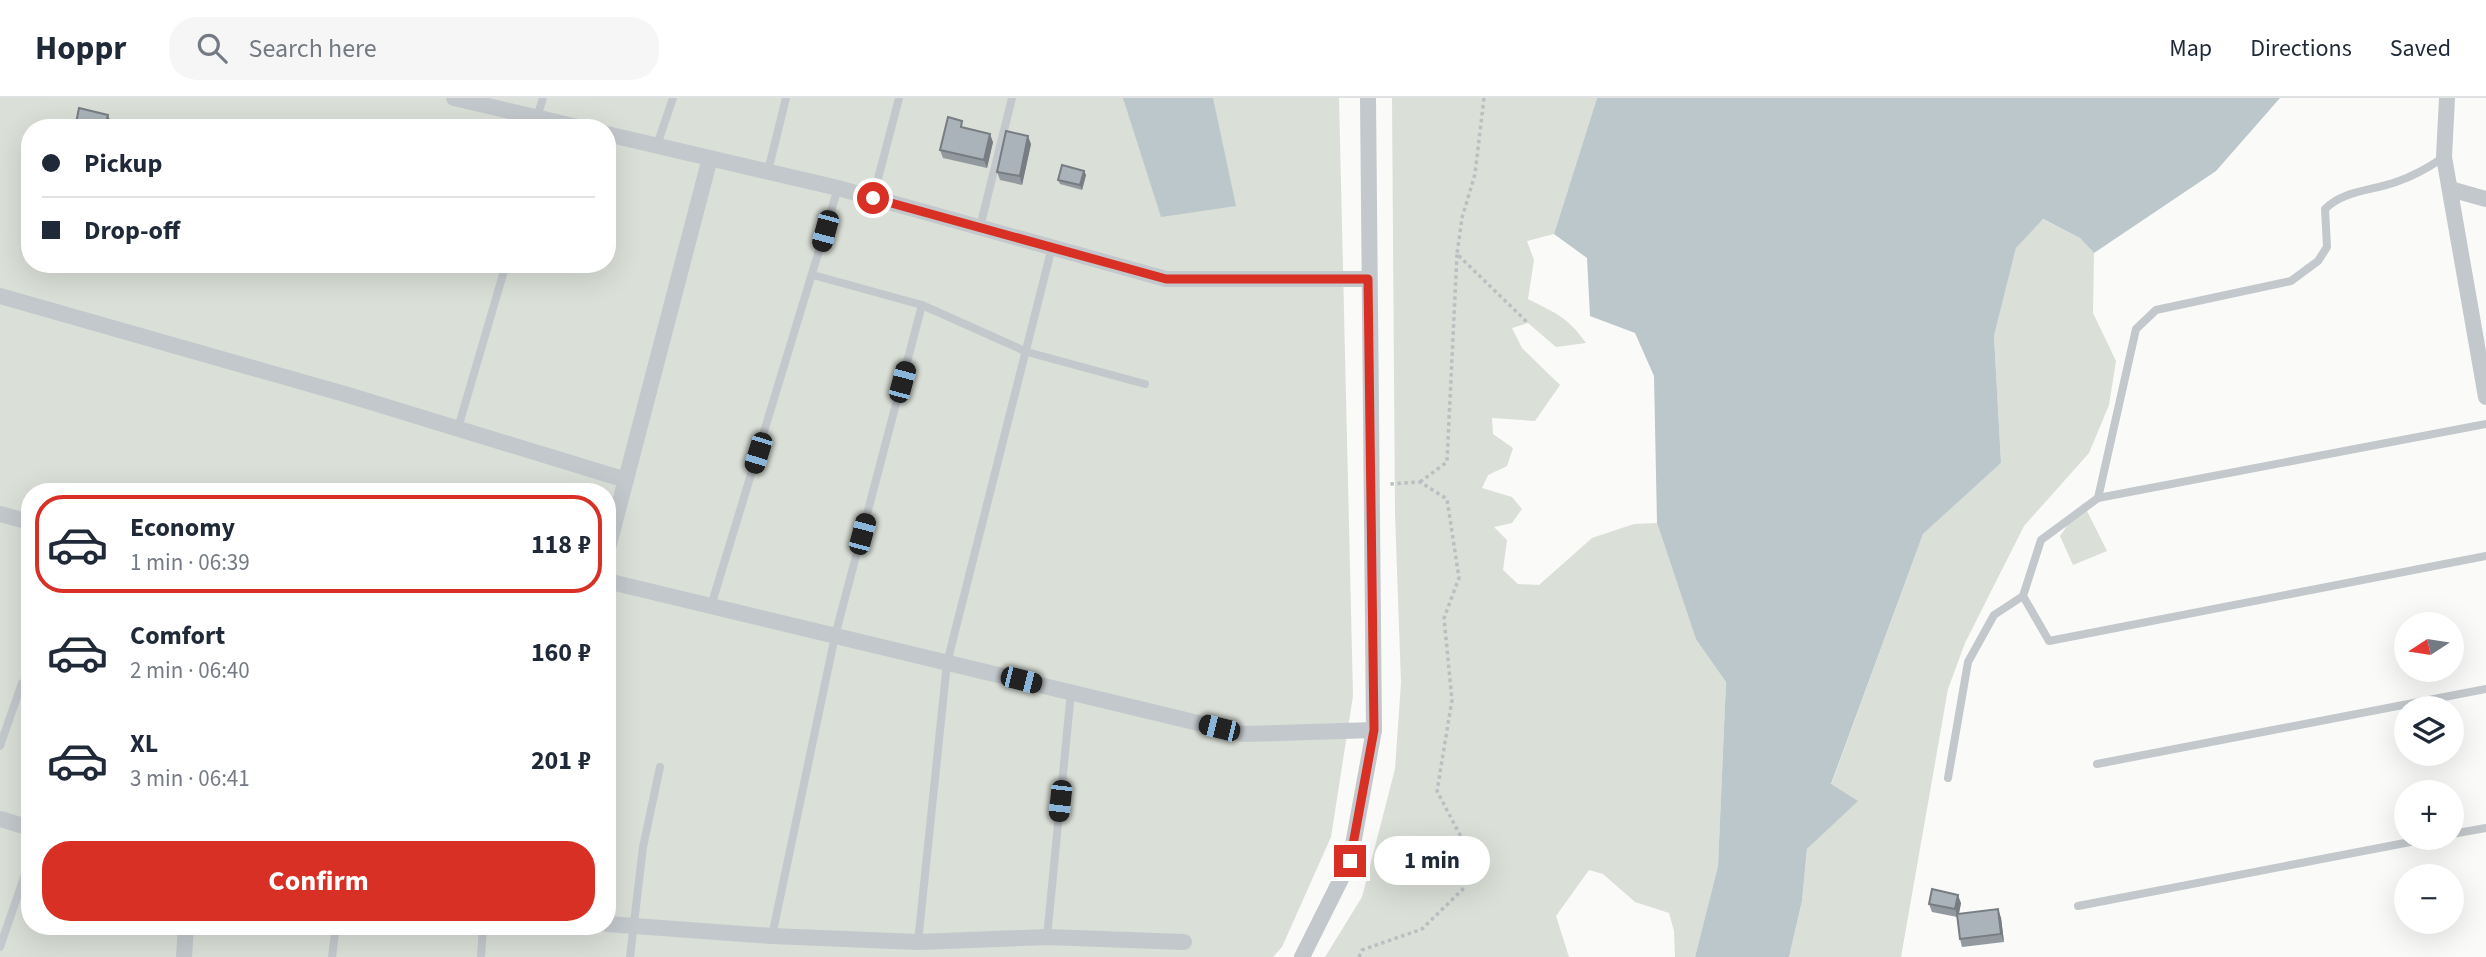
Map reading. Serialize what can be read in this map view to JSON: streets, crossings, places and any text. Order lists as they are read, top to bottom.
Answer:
{
  "north": "left",
  "page": {
    "header": "Hoppr",
    "search": "Search here",
    "nav": ["Map", "Directions", "Saved"],
    "banner": ["Pickup", "Drop-off"],
    "list": [
      {
        "name": "Economy",
        "note": "1 min · 06:39",
        "value": "118 ₽"
      },
      {
        "name": "Comfort",
        "note": "2 min · 06:40",
        "value": "160 ₽"
      },
      {
        "name": "XL",
        "note": "3 min · 06:41",
        "value": "201 ₽"
      }
    ],
    "map_buttons": ["+", "−"],
    "buttons": "Confirm",
    "bubble": "1 min"
  }
}
